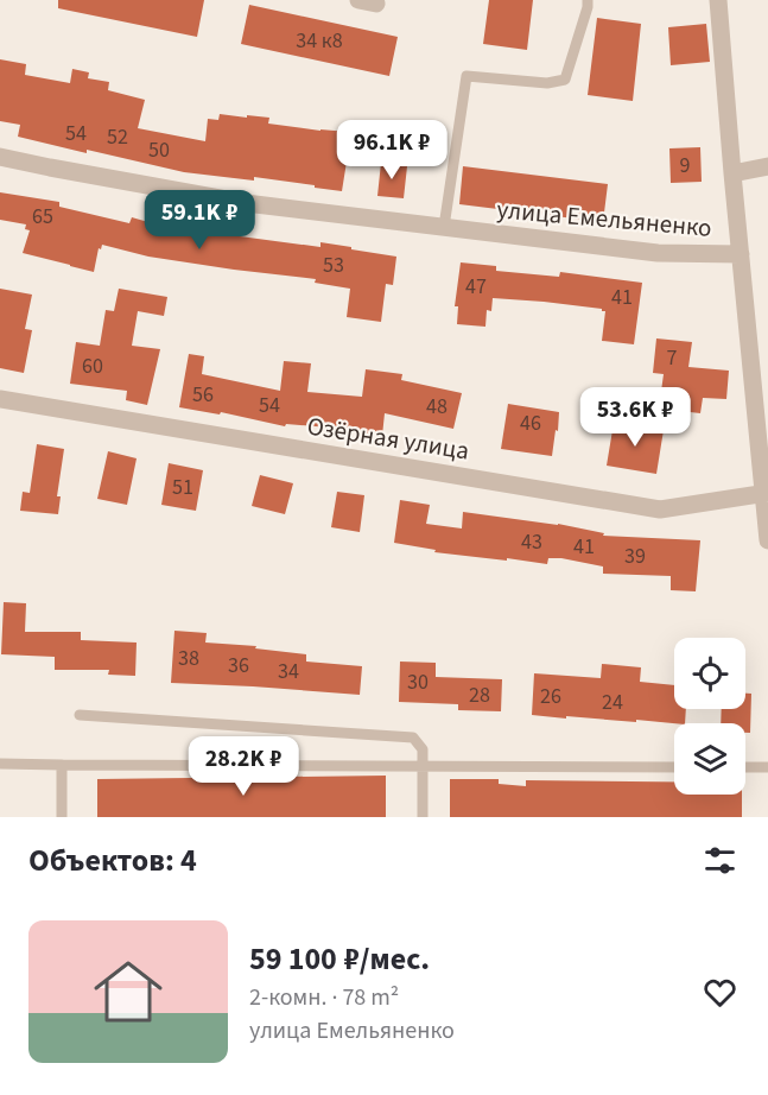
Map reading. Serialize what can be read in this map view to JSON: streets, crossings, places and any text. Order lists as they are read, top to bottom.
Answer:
{
  "streets": {
    "street": ["улица Емельяненко", "Озёрная улица"]
  },
  "house_numbers": [
    "34 к8",
    "54",
    "52",
    "50",
    "9",
    "65",
    "53",
    "47",
    "41",
    "7",
    "60",
    "56",
    "54",
    "48",
    "46",
    "51",
    "43",
    "41",
    "39",
    "38",
    "36",
    "34",
    "30",
    "28",
    "26",
    "24"
  ],
  "page": {
    "price": [
      "96.1K ₽",
      "59.1K ₽",
      "53.6K ₽",
      "28.2K ₽"
    ],
    "heading": "Объектов: 4",
    "list": [
      {
        "name": "59 100 ₽/мес.",
        "note": "2-комн. · 78 m² · улица Емельяненко"
      }
    ]
  }
}
